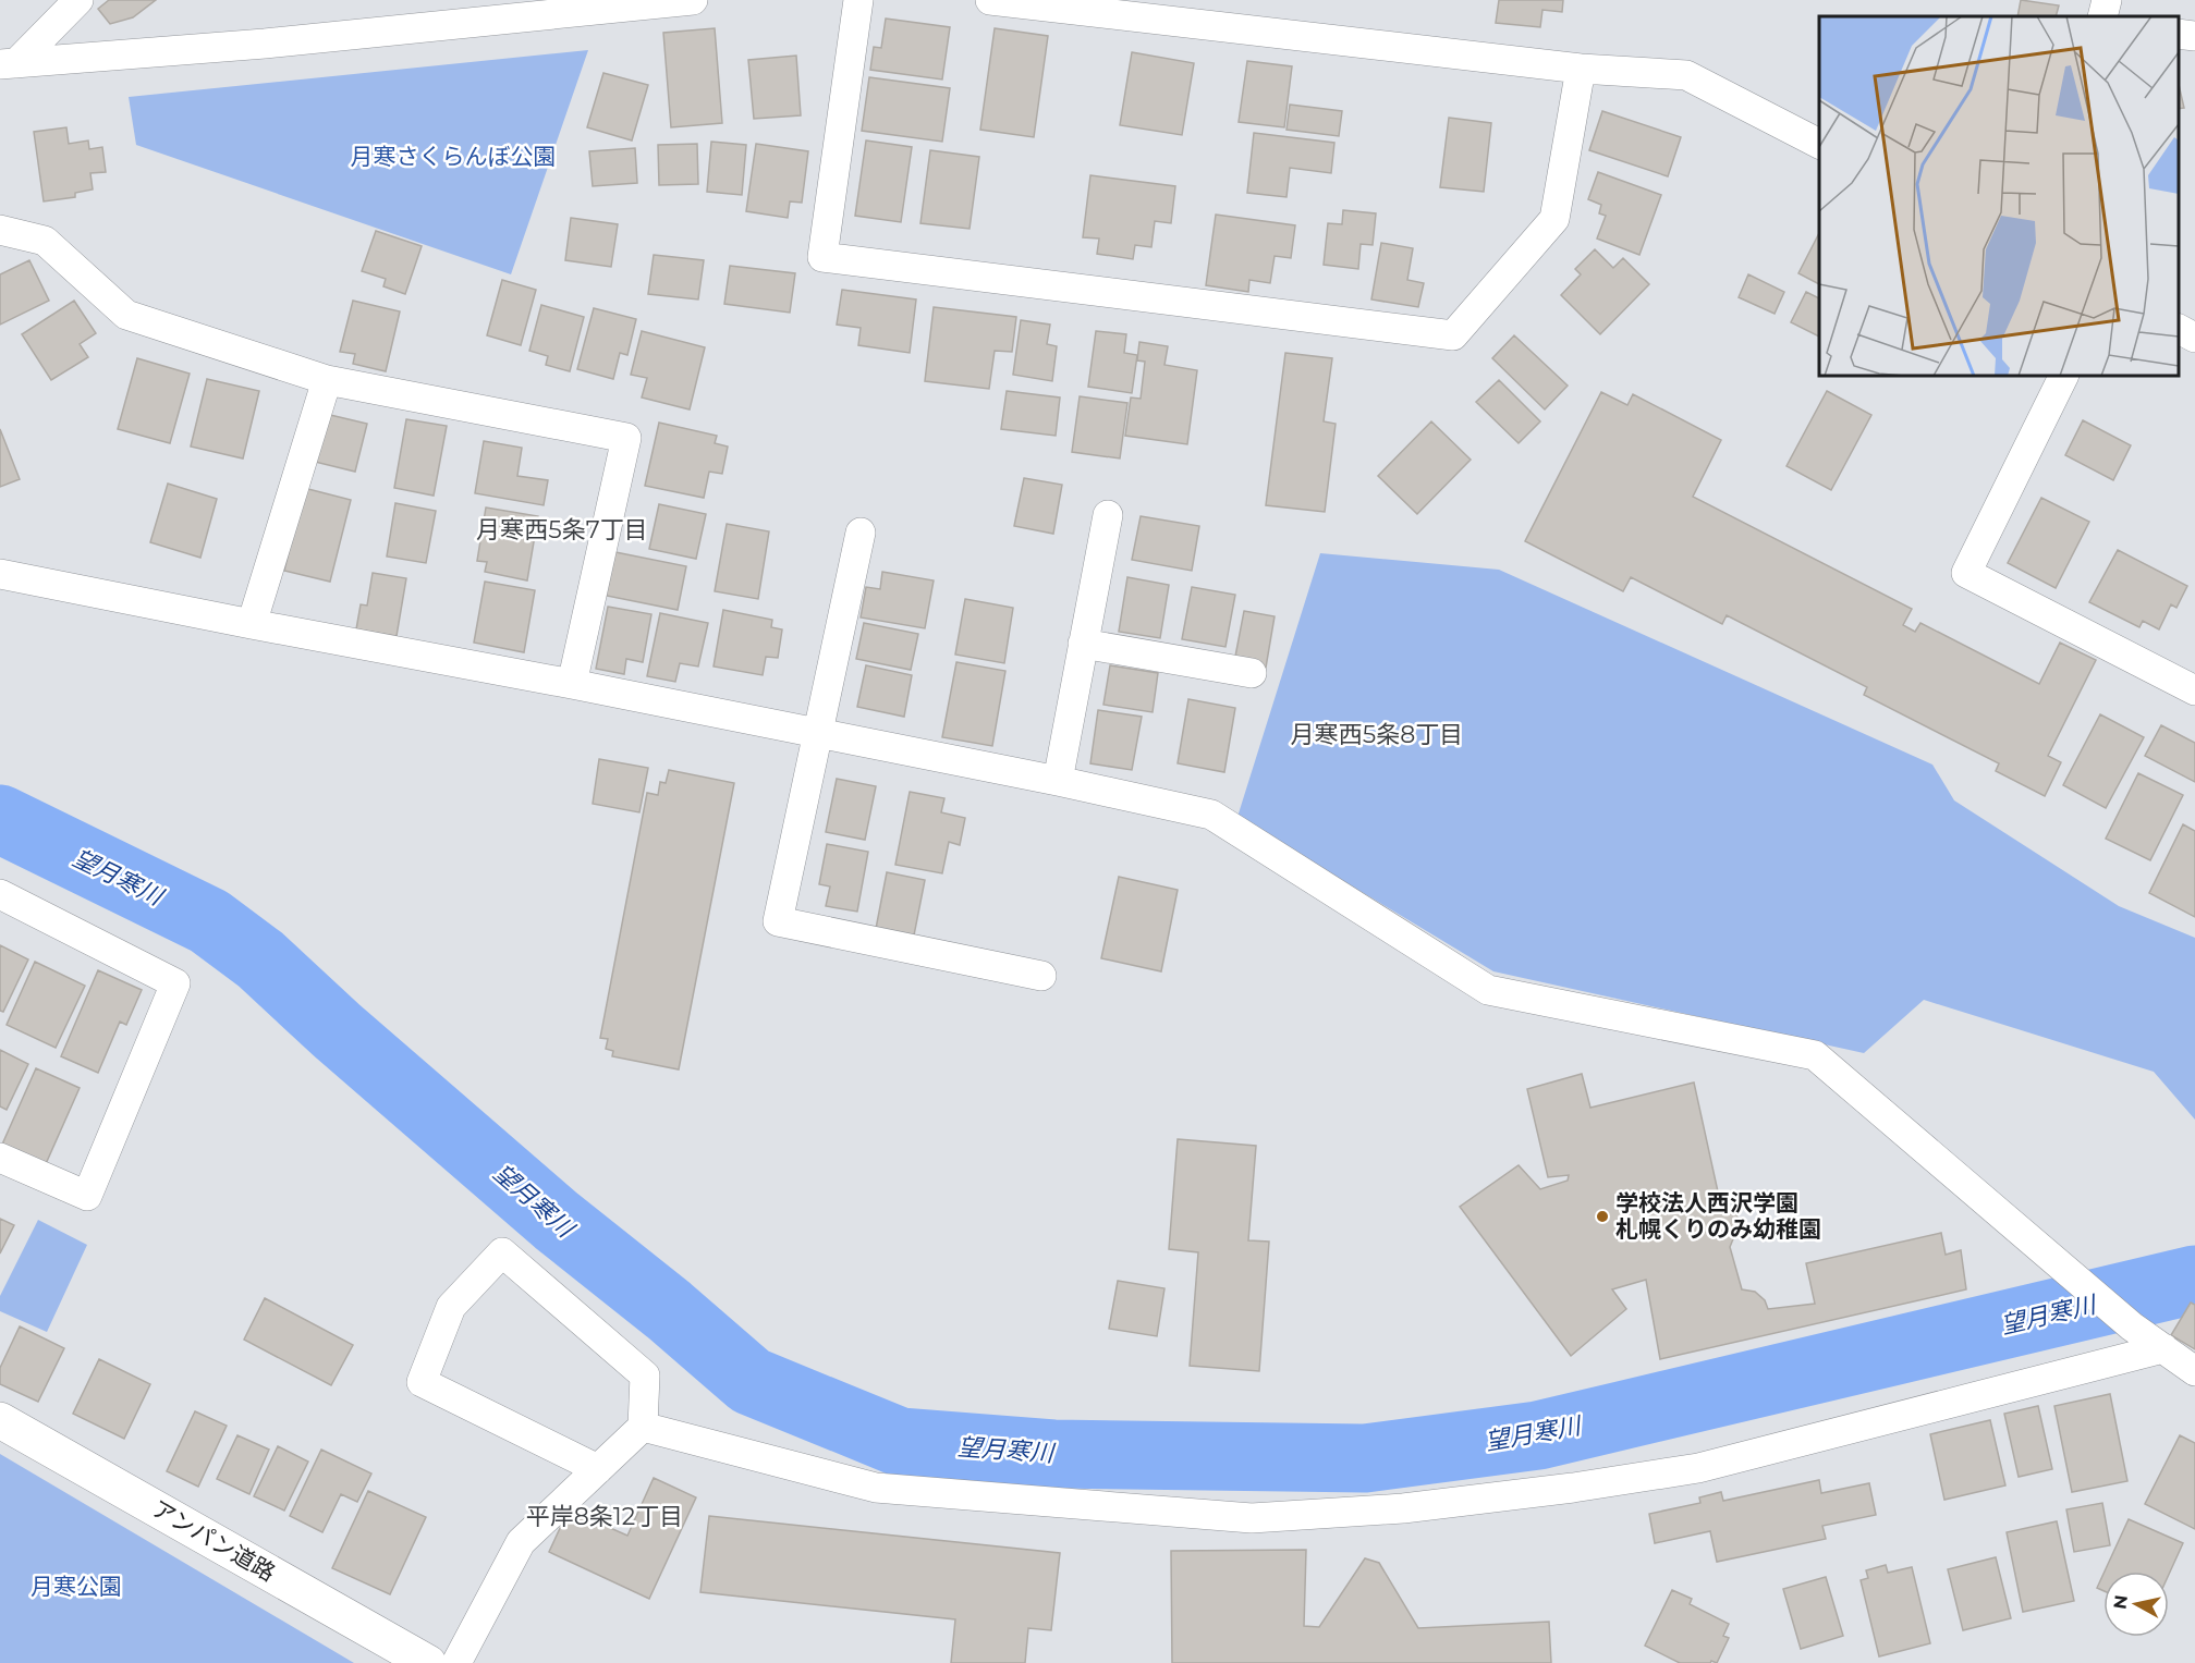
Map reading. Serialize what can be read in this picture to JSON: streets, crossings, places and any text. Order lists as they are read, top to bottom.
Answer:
{
  "streets": {
    "street": ["アンパン道路"]
  },
  "districts": ["月寒西5条7丁目", "月寒西5条8丁目", "平岸8条12丁目"],
  "water": ["望月寒川"],
  "parks": ["月寒さくらんぼ公園", "月寒公園"],
  "places": ["学校法人西沢学園 札幌くりのみ幼稚園"],
  "north": "left"
}
